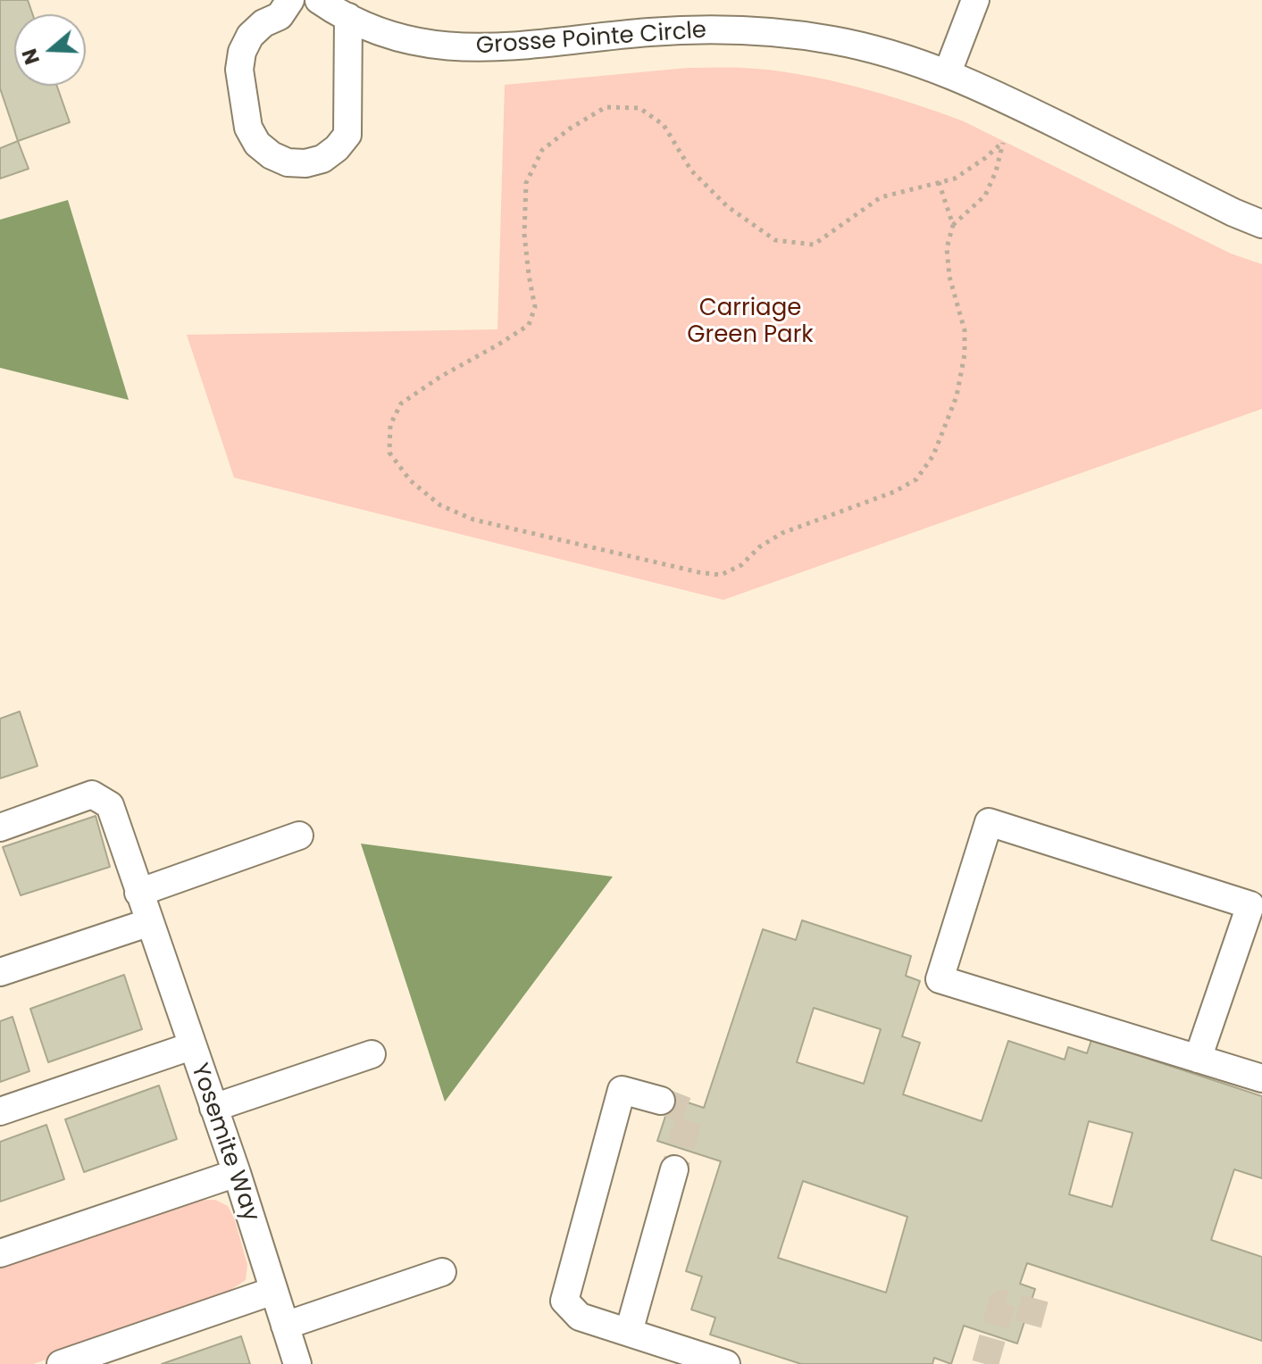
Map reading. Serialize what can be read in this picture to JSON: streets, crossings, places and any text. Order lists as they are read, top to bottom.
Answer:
{
  "streets": {
    "street": ["Grosse Pointe Circle", "Yosemite Way"]
  },
  "parks": ["Carriage Green Park"],
  "north": "left"
}
